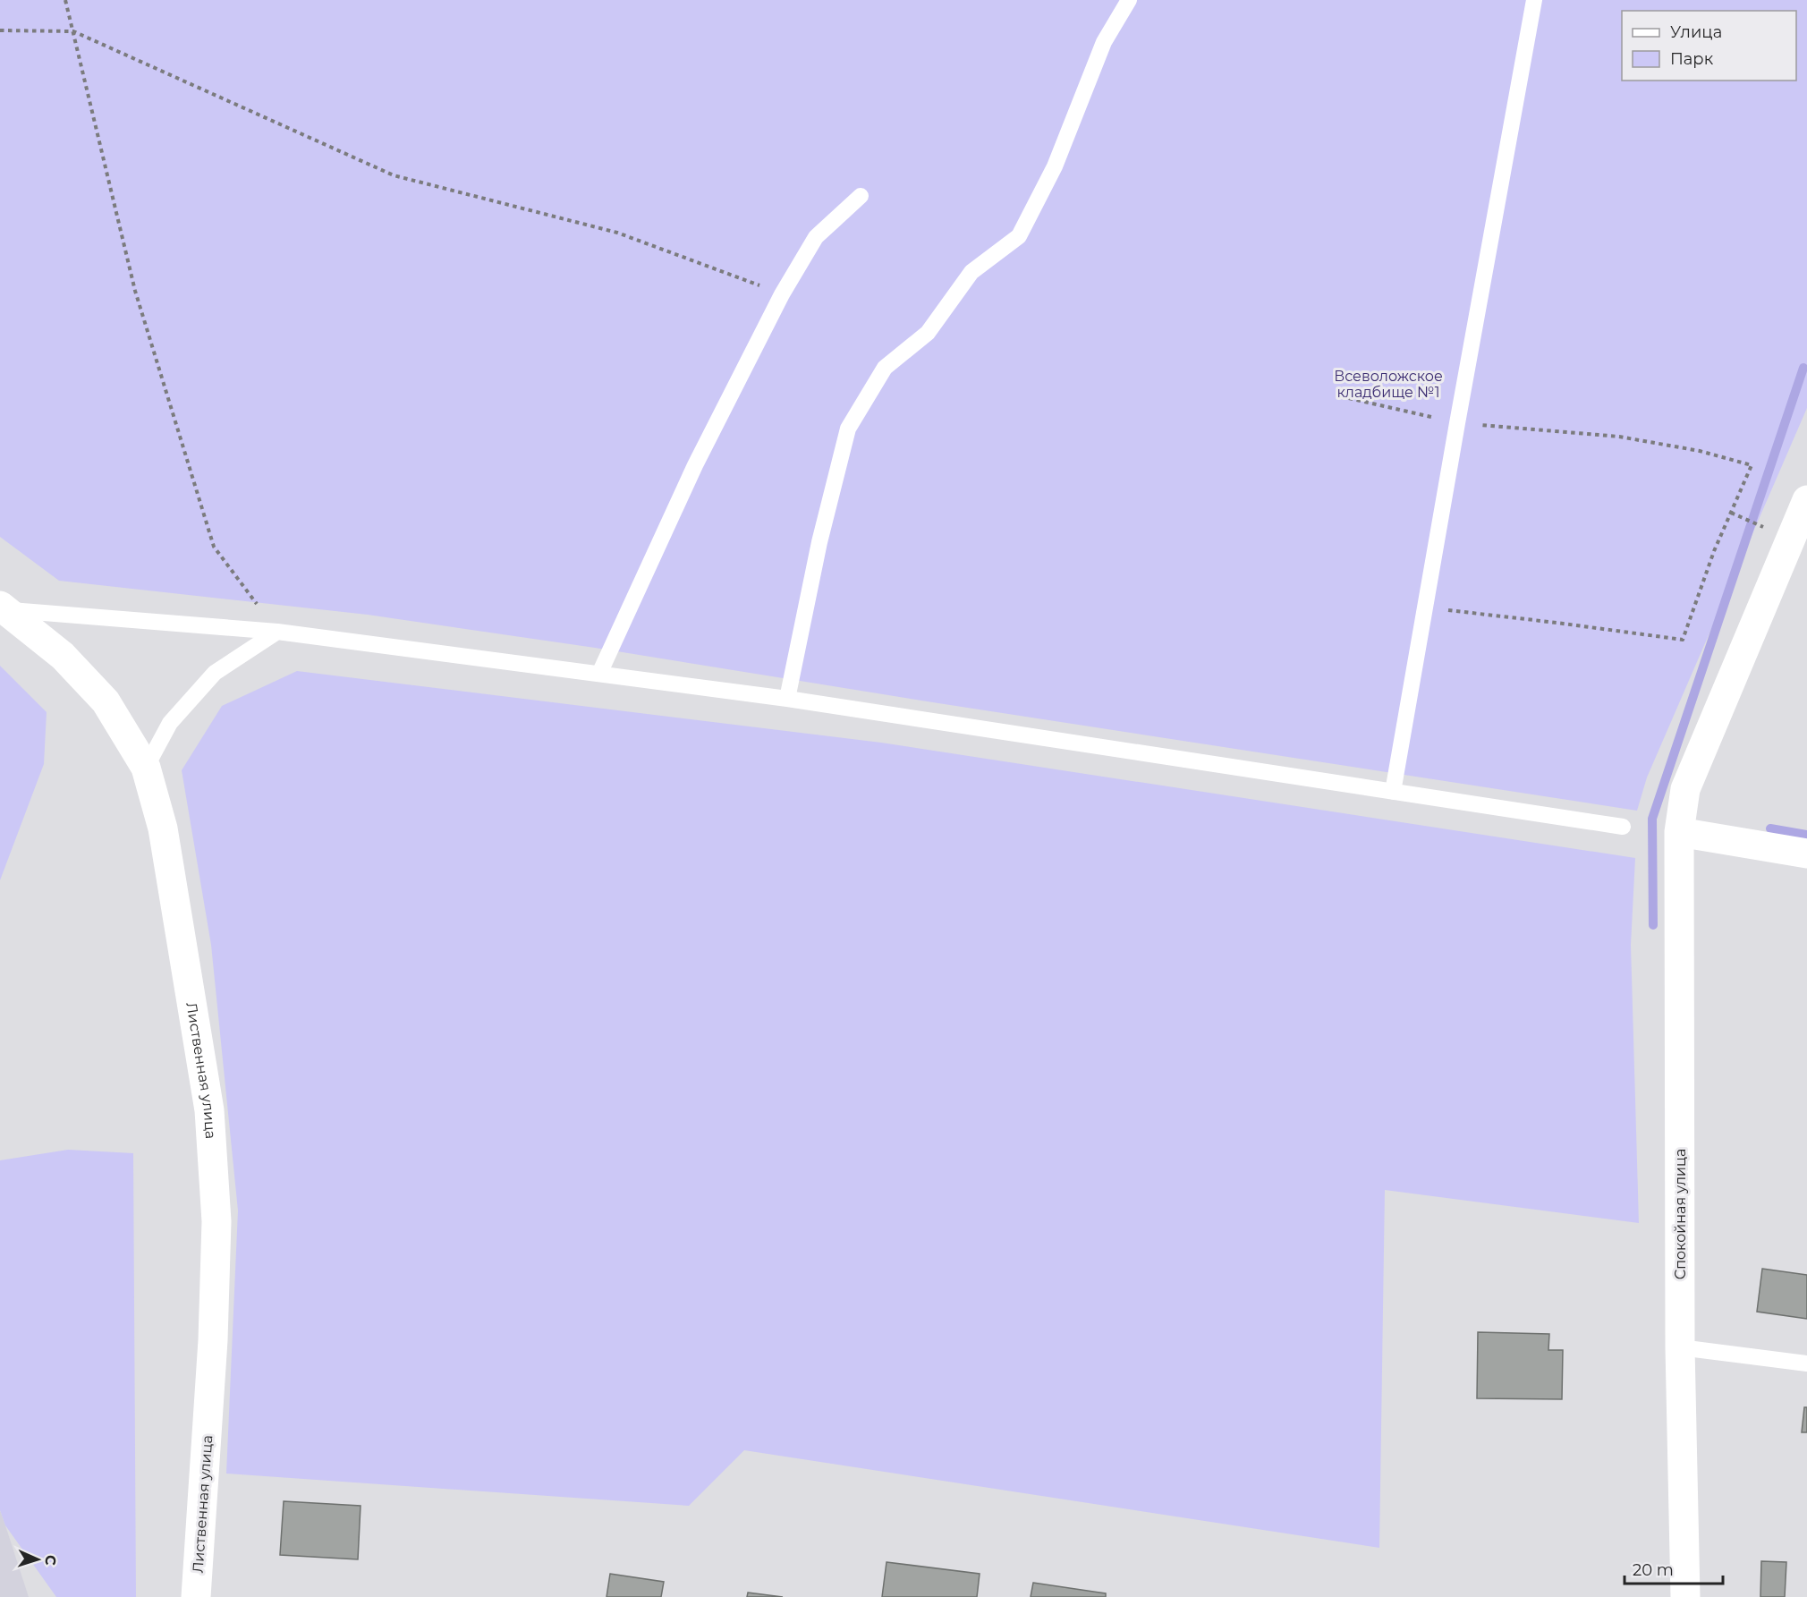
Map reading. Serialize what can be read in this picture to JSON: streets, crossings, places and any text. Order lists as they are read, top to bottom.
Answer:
{
  "streets": {
    "street": ["Лиственная улица", "Спокойная улица"]
  },
  "parks": ["Всеволожское кладбище №1"],
  "legend": ["Улица", "Парк"],
  "scale_bar": "20 m",
  "north": "right"
}
